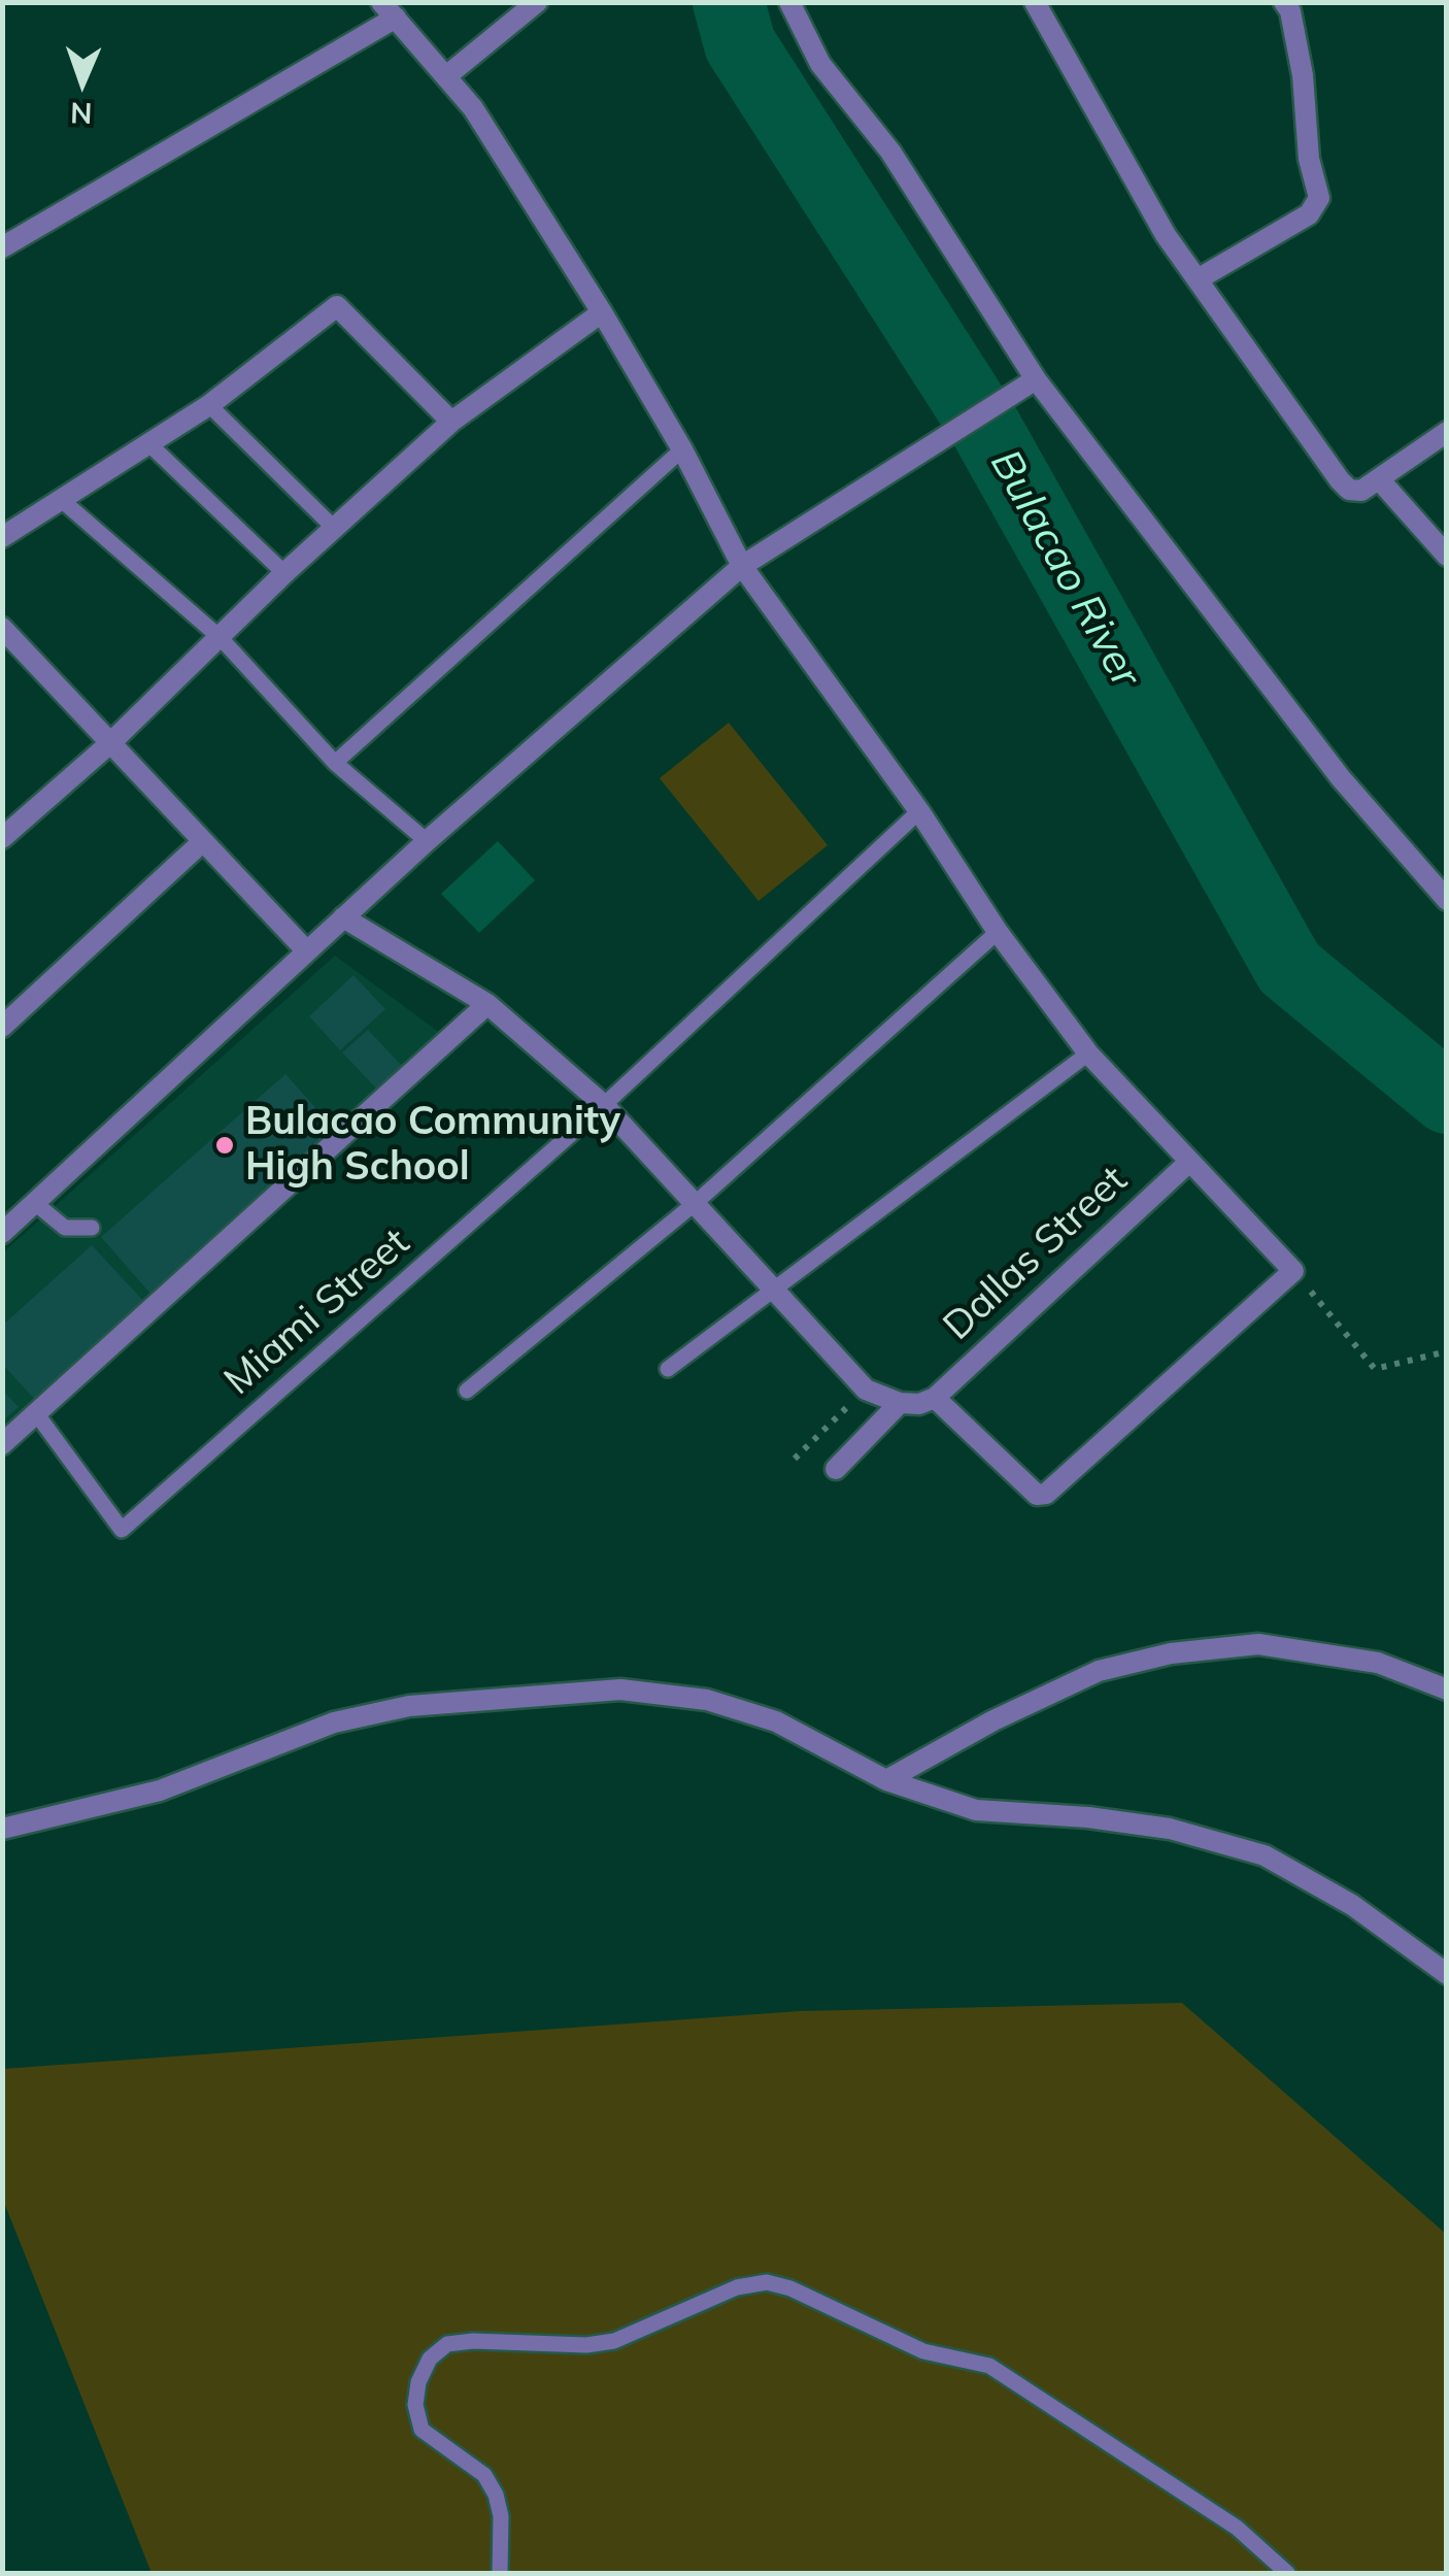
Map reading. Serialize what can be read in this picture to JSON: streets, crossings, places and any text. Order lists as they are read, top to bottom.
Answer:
{
  "streets": {
    "street": ["Dallas Street"],
    "lane": ["Miami Street"]
  },
  "water": ["Bulacao River"],
  "places": ["Bulacao Community High School"],
  "north": "bottom"
}
